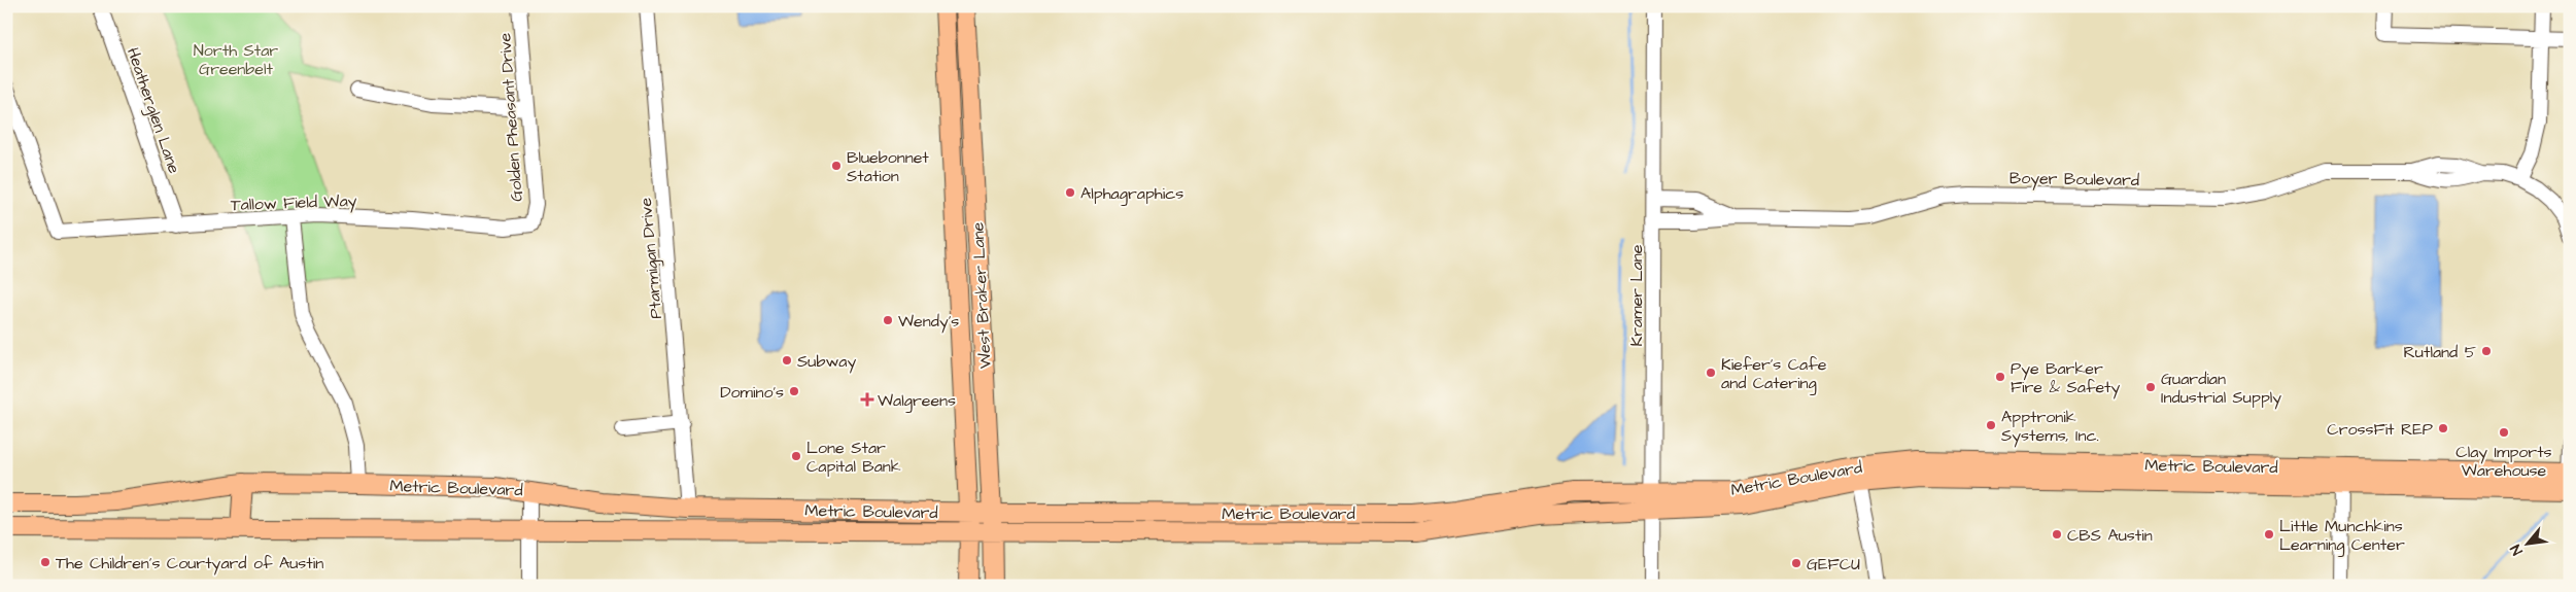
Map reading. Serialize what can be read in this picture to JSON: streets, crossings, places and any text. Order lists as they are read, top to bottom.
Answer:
{
  "streets": {
    "main road": ["West Braker Lane", "Metric Boulevard"],
    "street": [
      "Heatherglen Lane",
      "Golden Pheasant Drive",
      "Boyer Boulevard",
      "Tallow Field Way",
      "Ptarmigan Drive",
      "Kramer Lane"
    ]
  },
  "crossings": [
    ["Heatherglen Lane", "Tallow Field Way"],
    ["Golden Pheasant Drive", "Tallow Field Way"],
    ["Boyer Boulevard", "Kramer Lane"],
    ["Ptarmigan Drive", "Metric Boulevard"],
    ["West Braker Lane", "Metric Boulevard"],
    ["Kramer Lane", "Metric Boulevard"]
  ],
  "parks": ["North Star Greenbelt"],
  "places": {
    "other": [
      "Bluebonnet Station",
      "Alphagraphics",
      "Wendy's",
      "Rutland 5",
      "Subway",
      "Kiefer's Cafe and Catering",
      "Pye Barker Fire & Safety",
      "Guardian Industrial Supply",
      "Domino's",
      "Apptronik Systems, Inc.",
      "CrossFit REP",
      "Clay Imports Warehouse",
      "Lone Star Capital Bank",
      "CBS Austin",
      "Little Munchkins Learning Center",
      "The Children's Courtyard of Austin",
      "GEFCU"
    ],
    "health": ["Walgreens"]
  },
  "north": "bottom left"
}
